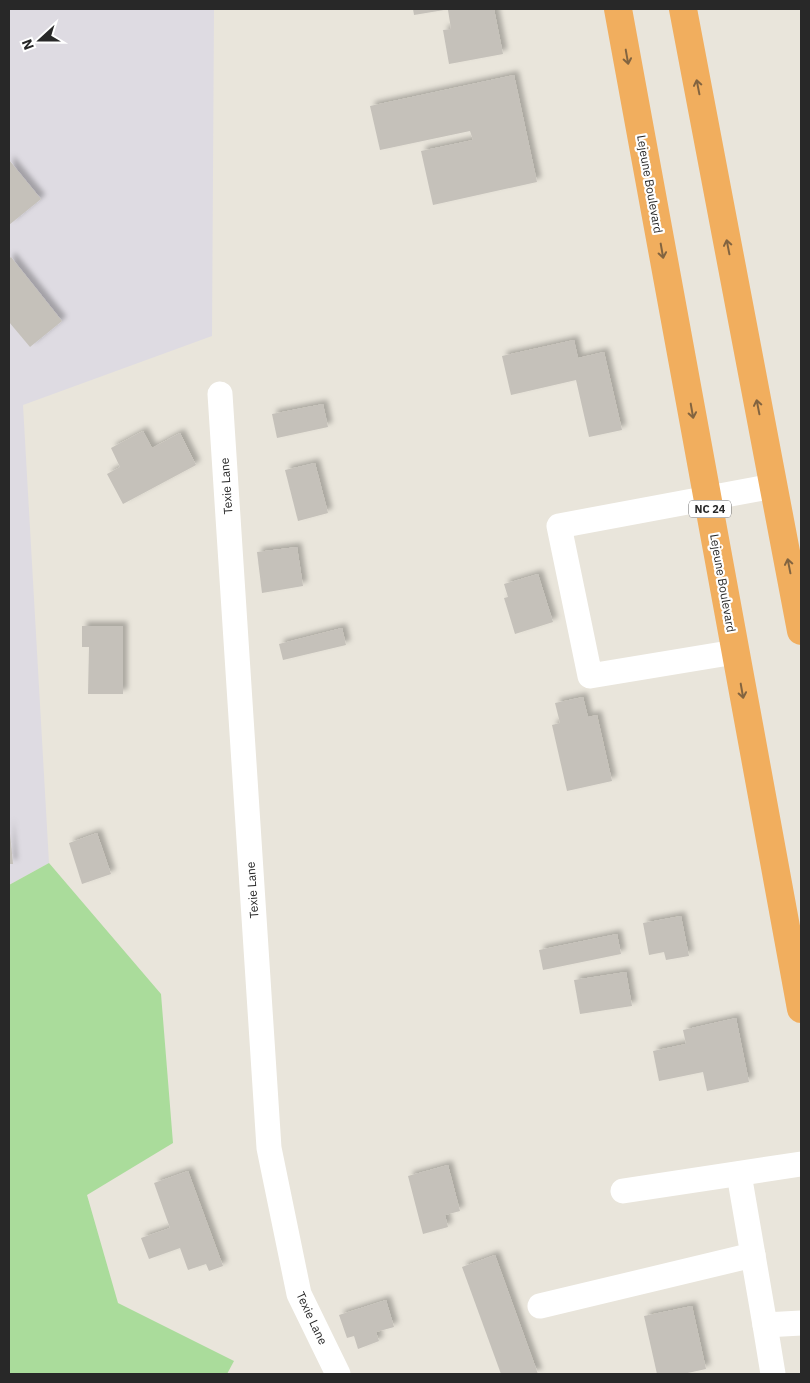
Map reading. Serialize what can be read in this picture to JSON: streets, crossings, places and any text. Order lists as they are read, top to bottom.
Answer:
{
  "streets": {
    "highway": ["Lejeune Boulevard", "NC 24"],
    "street": ["Texie Lane"]
  },
  "north": "left"
}
